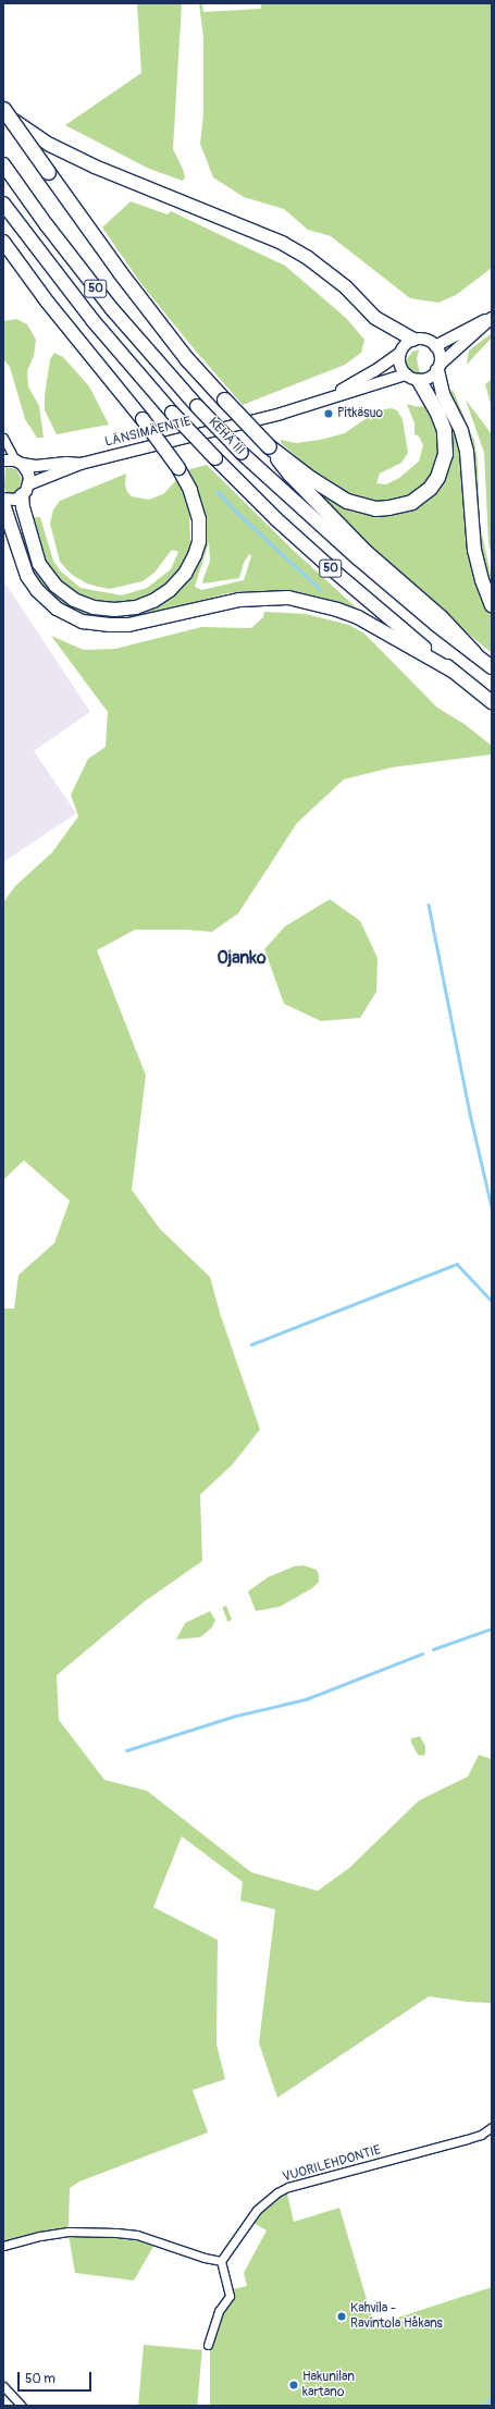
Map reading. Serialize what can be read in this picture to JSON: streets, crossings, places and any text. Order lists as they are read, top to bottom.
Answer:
{
  "streets": {
    "highway": ["50", "KEHÄ III"],
    "main road": ["LÄNSIMÄENTIE"],
    "street": ["VUORILEHDONTIE"]
  },
  "districts": ["Ojanko"],
  "places": ["Pitkäsuo", "Kahvila - Ravintola Håkans", "Hakunilan kartano"],
  "scale_bar": "50 m"
}
